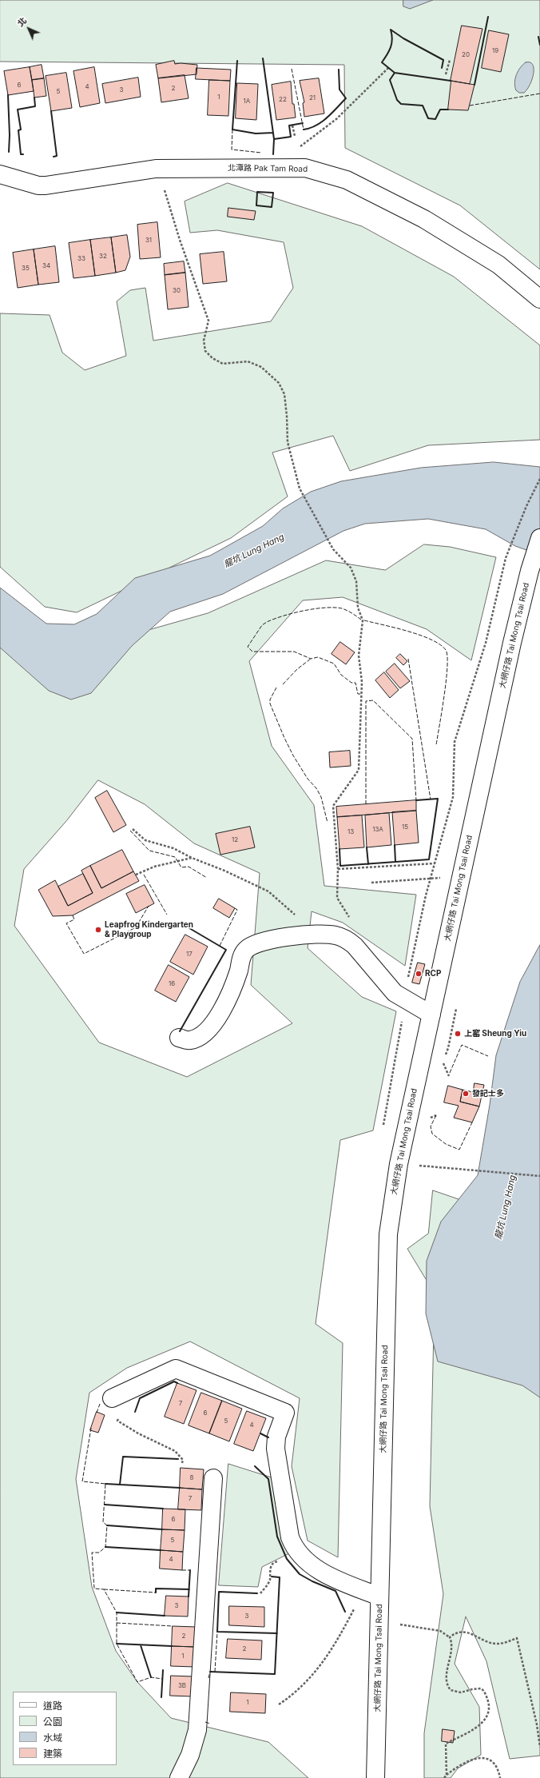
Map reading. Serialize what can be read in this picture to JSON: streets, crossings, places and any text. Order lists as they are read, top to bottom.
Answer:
{
  "streets": {
    "street": ["北潭路 Pak Tam Road", "大網仔路 Tai Mong Tsai Road"]
  },
  "water": ["龍坑 Lung Hang"],
  "places": [
    "Leapfrog Kindergarten & Playgroup",
    "RCP",
    "上窰 Sheung Yiu",
    "發記士多"
  ],
  "house_numbers": [
    "19",
    "20",
    "6",
    "4",
    "2",
    "3",
    "5",
    "1",
    "21",
    "22",
    "1A",
    "31",
    "32",
    "33",
    "34",
    "35",
    "30",
    "15",
    "13A",
    "13",
    "12",
    "17",
    "16",
    "7",
    "6",
    "5",
    "4",
    "8",
    "7",
    "6",
    "5",
    "4",
    "3",
    "3",
    "2",
    "2",
    "1",
    "3B",
    "1"
  ],
  "legend": [
    "道路",
    "公園",
    "水域",
    "建築"
  ],
  "north": "top left"
}
